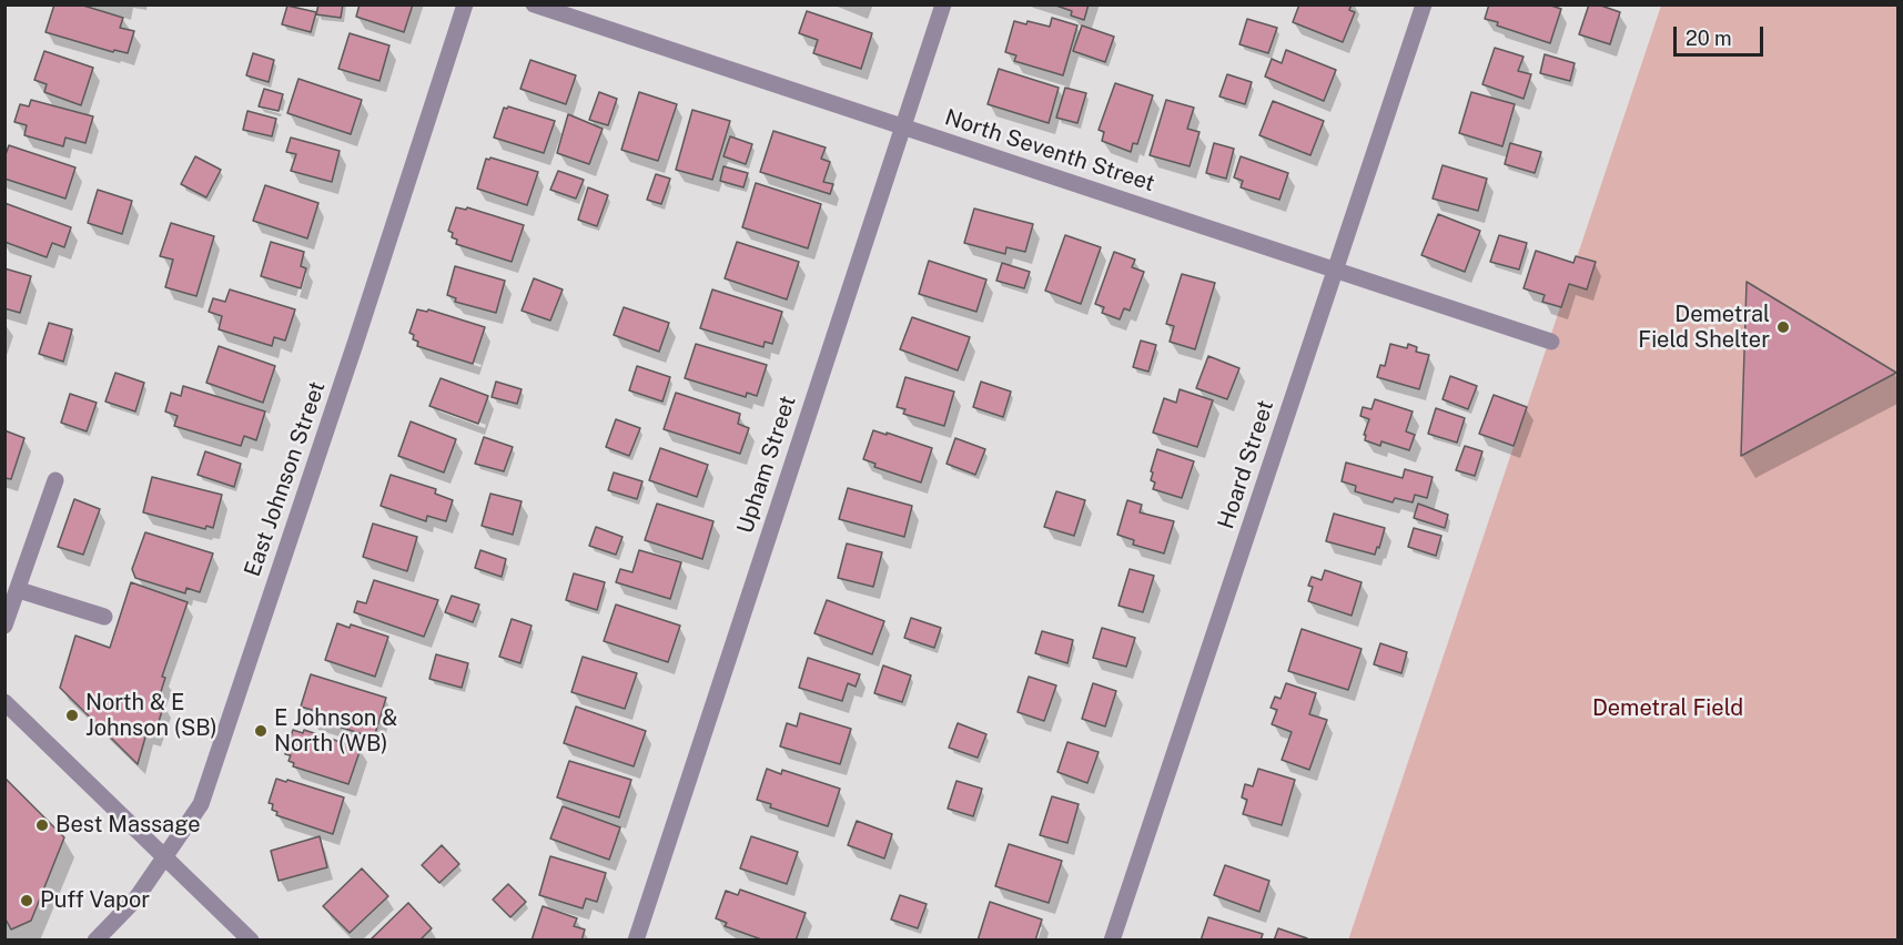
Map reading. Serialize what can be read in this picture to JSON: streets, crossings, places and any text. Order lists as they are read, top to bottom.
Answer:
{
  "streets": {
    "street": [
      "North Seventh Street",
      "Upham Street",
      "Hoard Street",
      "East Johnson Street"
    ]
  },
  "crossings": [
    ["North Seventh Street", "Upham Street"],
    ["North Seventh Street", "Hoard Street"]
  ],
  "parks": ["Demetral Field"],
  "places": [
    "Demetral Field Shelter",
    "North & E Johnson (SB)",
    "E Johnson & North (WB)",
    "Best Massage",
    "Puff Vapor"
  ],
  "scale_bar": "20 m"
}
